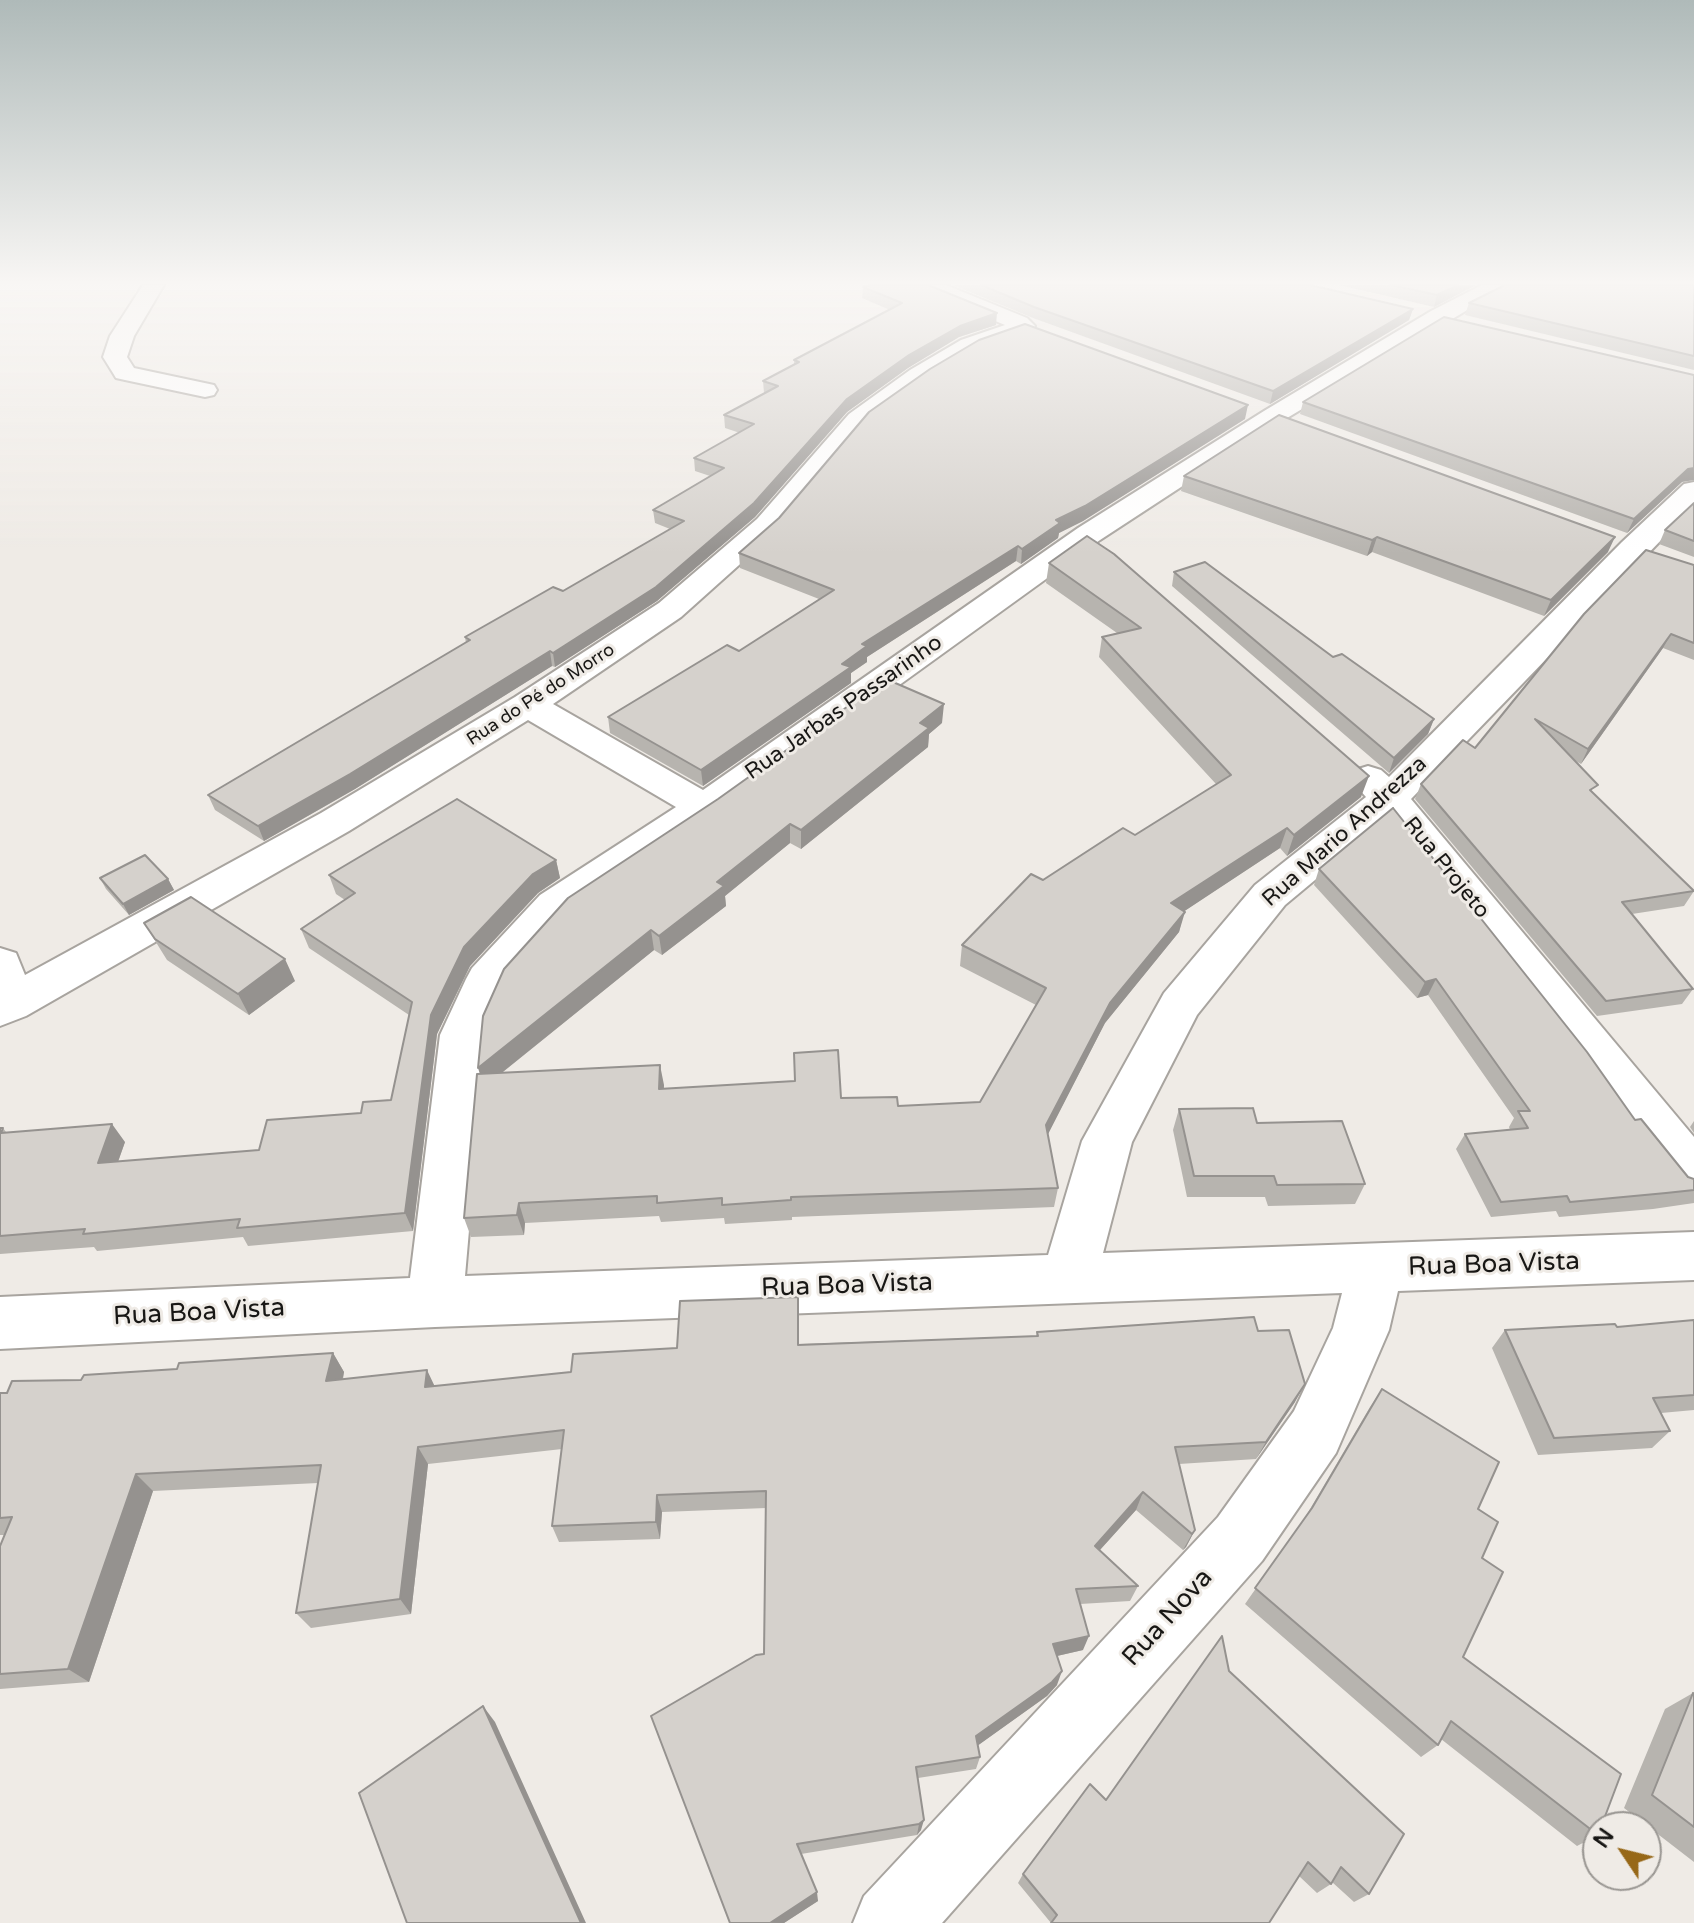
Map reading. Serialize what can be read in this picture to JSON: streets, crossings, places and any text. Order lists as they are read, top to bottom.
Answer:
{
  "streets": {
    "street": [
      "Rua do Pé do Morro",
      "Rua Jarbas Passarinho",
      "Rua Mario Andrezza",
      "Rua Projeto",
      "Rua Boa Vista",
      "Rua Nova"
    ]
  },
  "crossings": [
    ["Rua Jarbas Passarinho", "Rua Boa Vista"],
    ["Rua Mario Andrezza", "Rua Projeto"],
    ["Rua Mario Andrezza", "Rua Boa Vista"],
    ["Rua Boa Vista", "Rua Nova"]
  ],
  "north": "top left"
}
